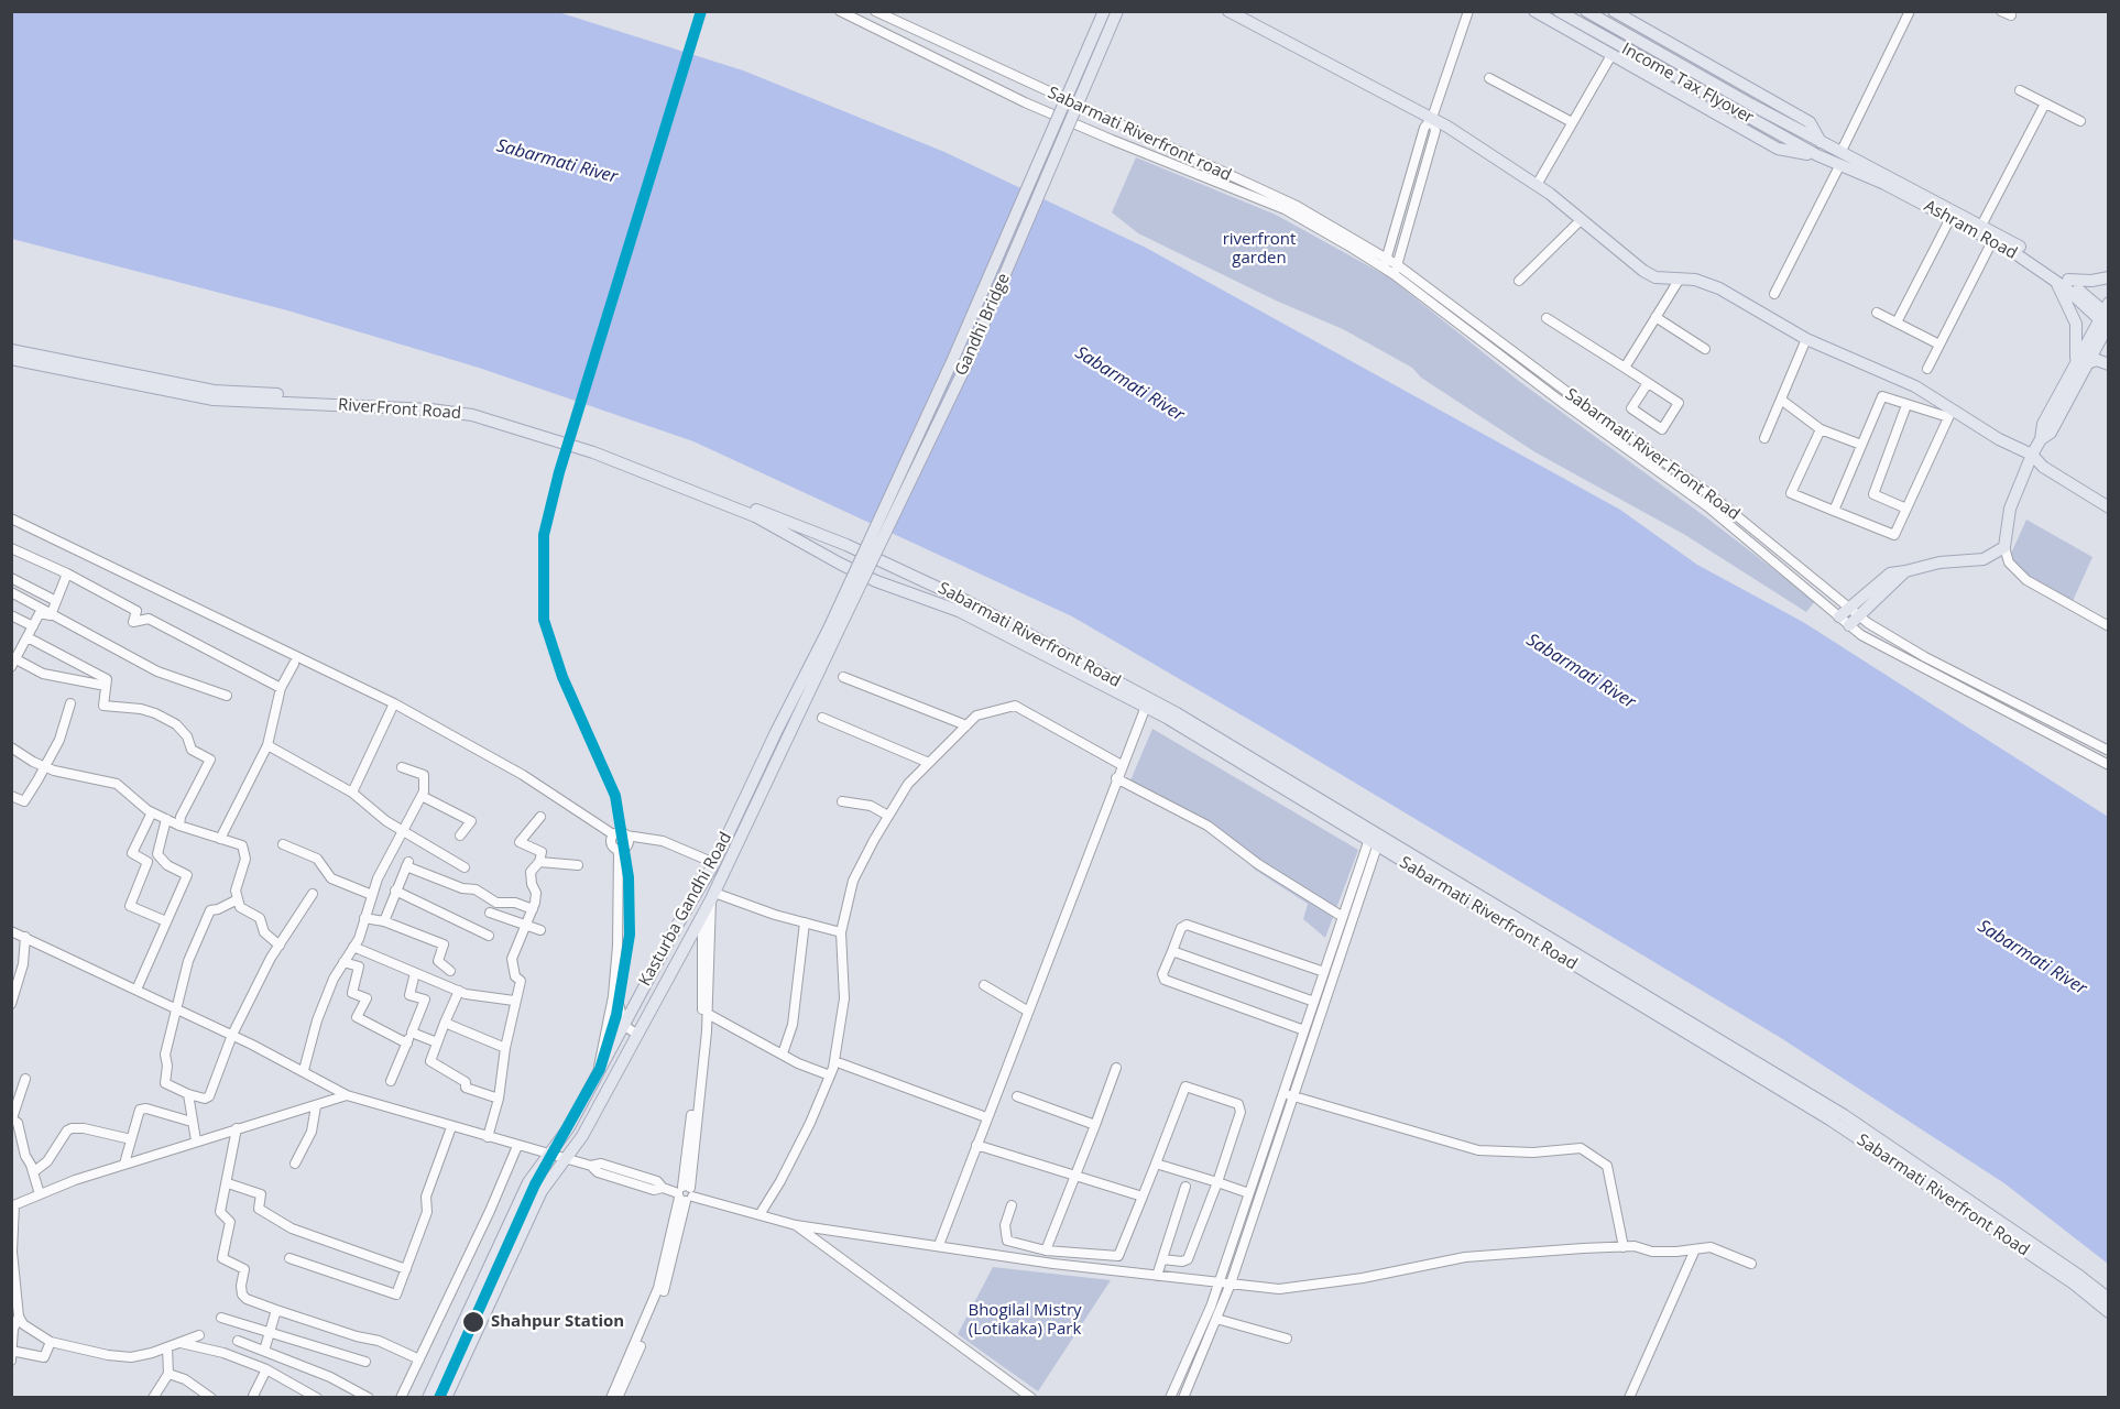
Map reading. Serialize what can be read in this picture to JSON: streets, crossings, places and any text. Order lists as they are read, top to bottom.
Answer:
{
  "streets": {
    "main road": [
      "Income Tax Flyover",
      "Ashram Road",
      "Gandhi Bridge",
      "RiverFront Road",
      "Sabarmati Riverfront Road",
      "Kasturba Gandhi Road"
    ],
    "street": ["Sabarmati Riverfront road"]
  },
  "crossings": [
    ["Income Tax Flyover", "Ashram Road"],
    ["Gandhi Bridge", "Kasturba Gandhi Road"],
    ["RiverFront Road", "Sabarmati Riverfront Road"]
  ],
  "water": ["Sabarmati River"],
  "parks": ["riverfront garden", "Bhogilal Mistry (Lotikaka) Park"],
  "places": ["Shahpur Station"]
}
